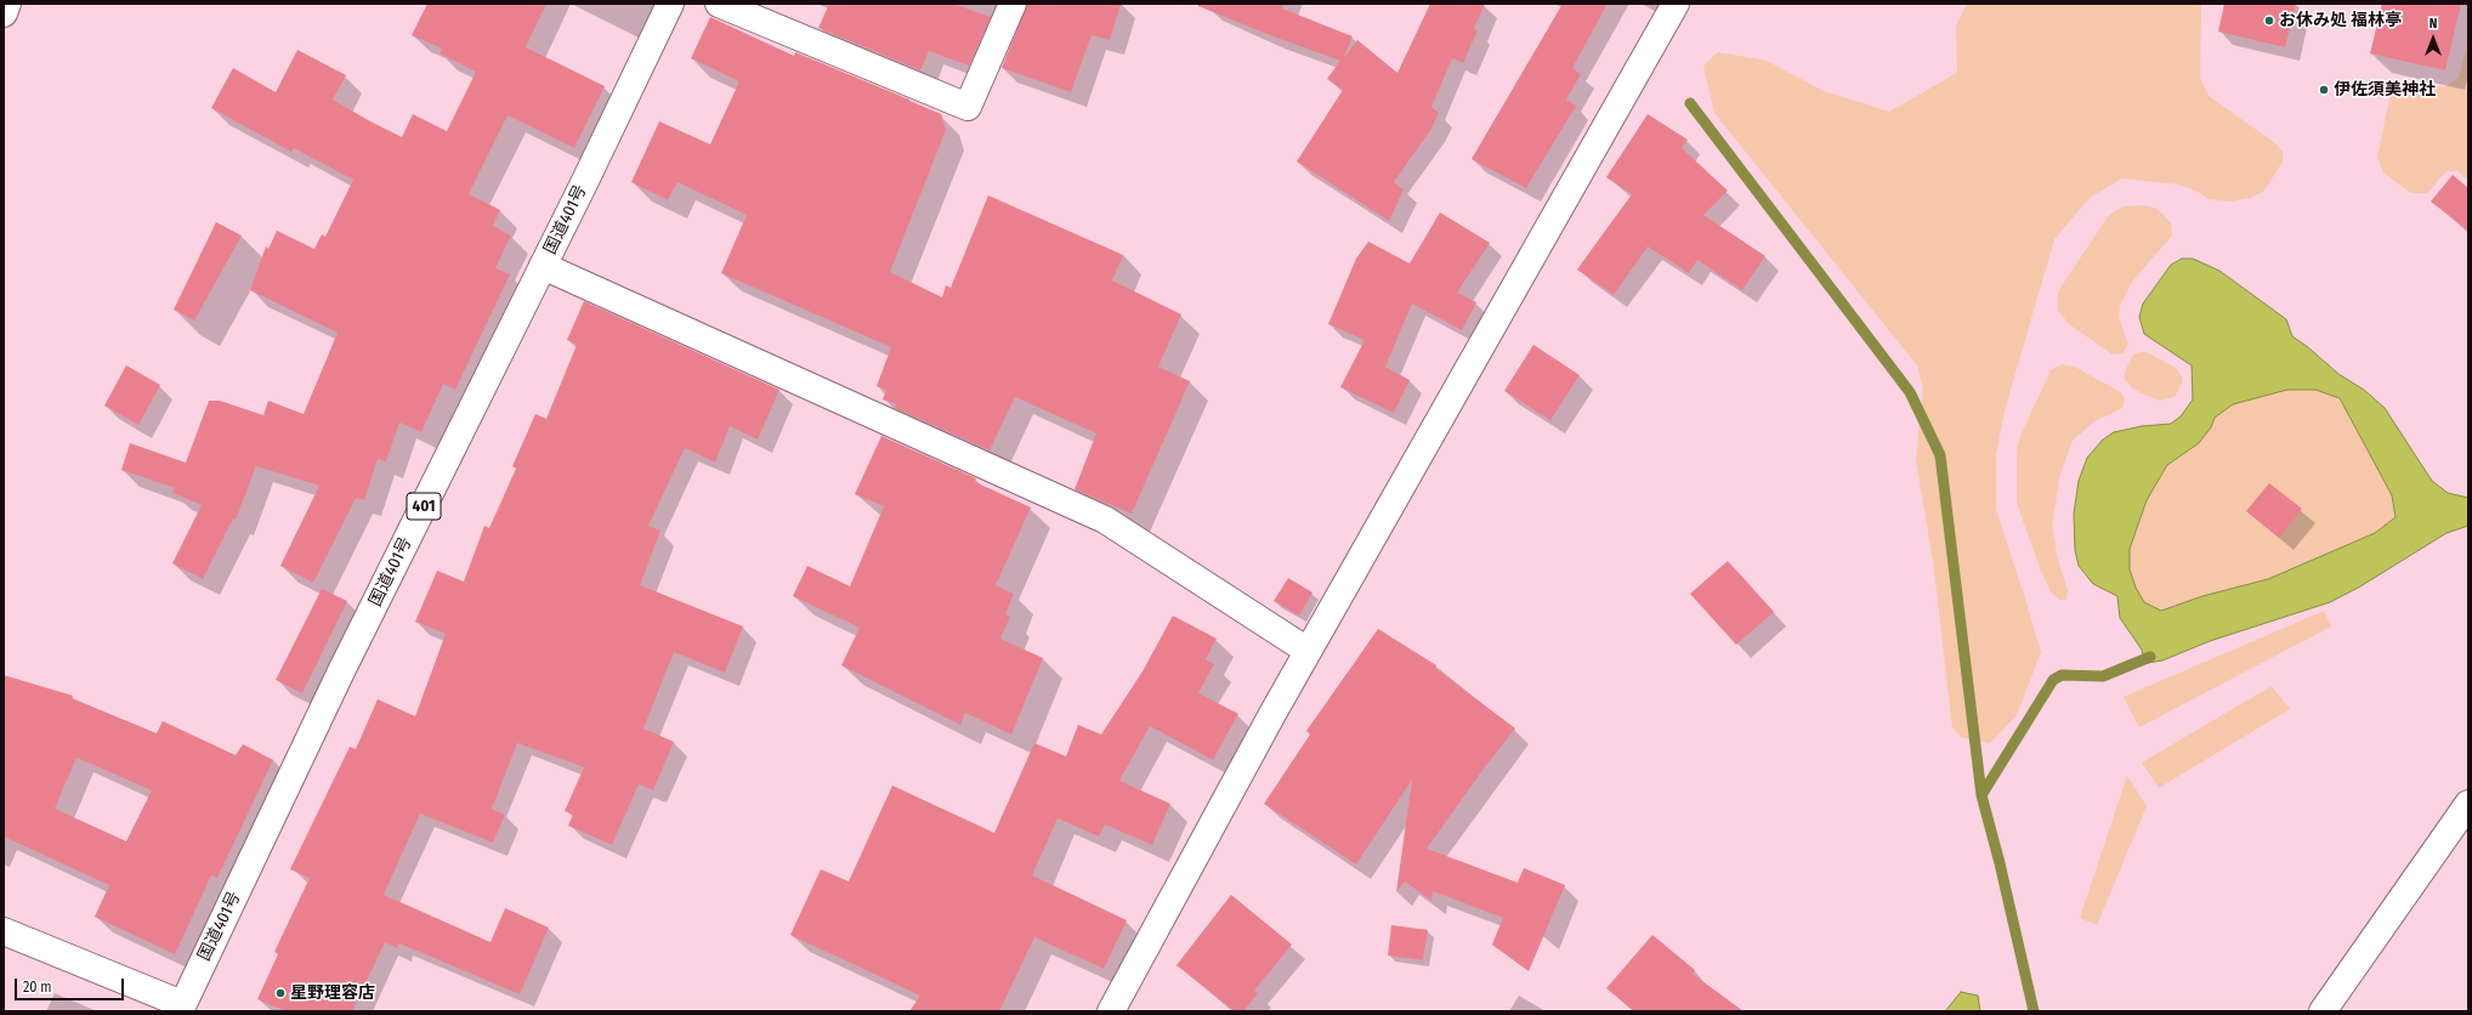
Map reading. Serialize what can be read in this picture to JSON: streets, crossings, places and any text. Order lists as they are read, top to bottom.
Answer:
{
  "streets": {
    "main road": ["国道401号", "401"]
  },
  "places": ["お休み処 福林亭", "伊佐須美神社", "星野理容店"],
  "scale_bar": "20 m",
  "north": "top"
}
